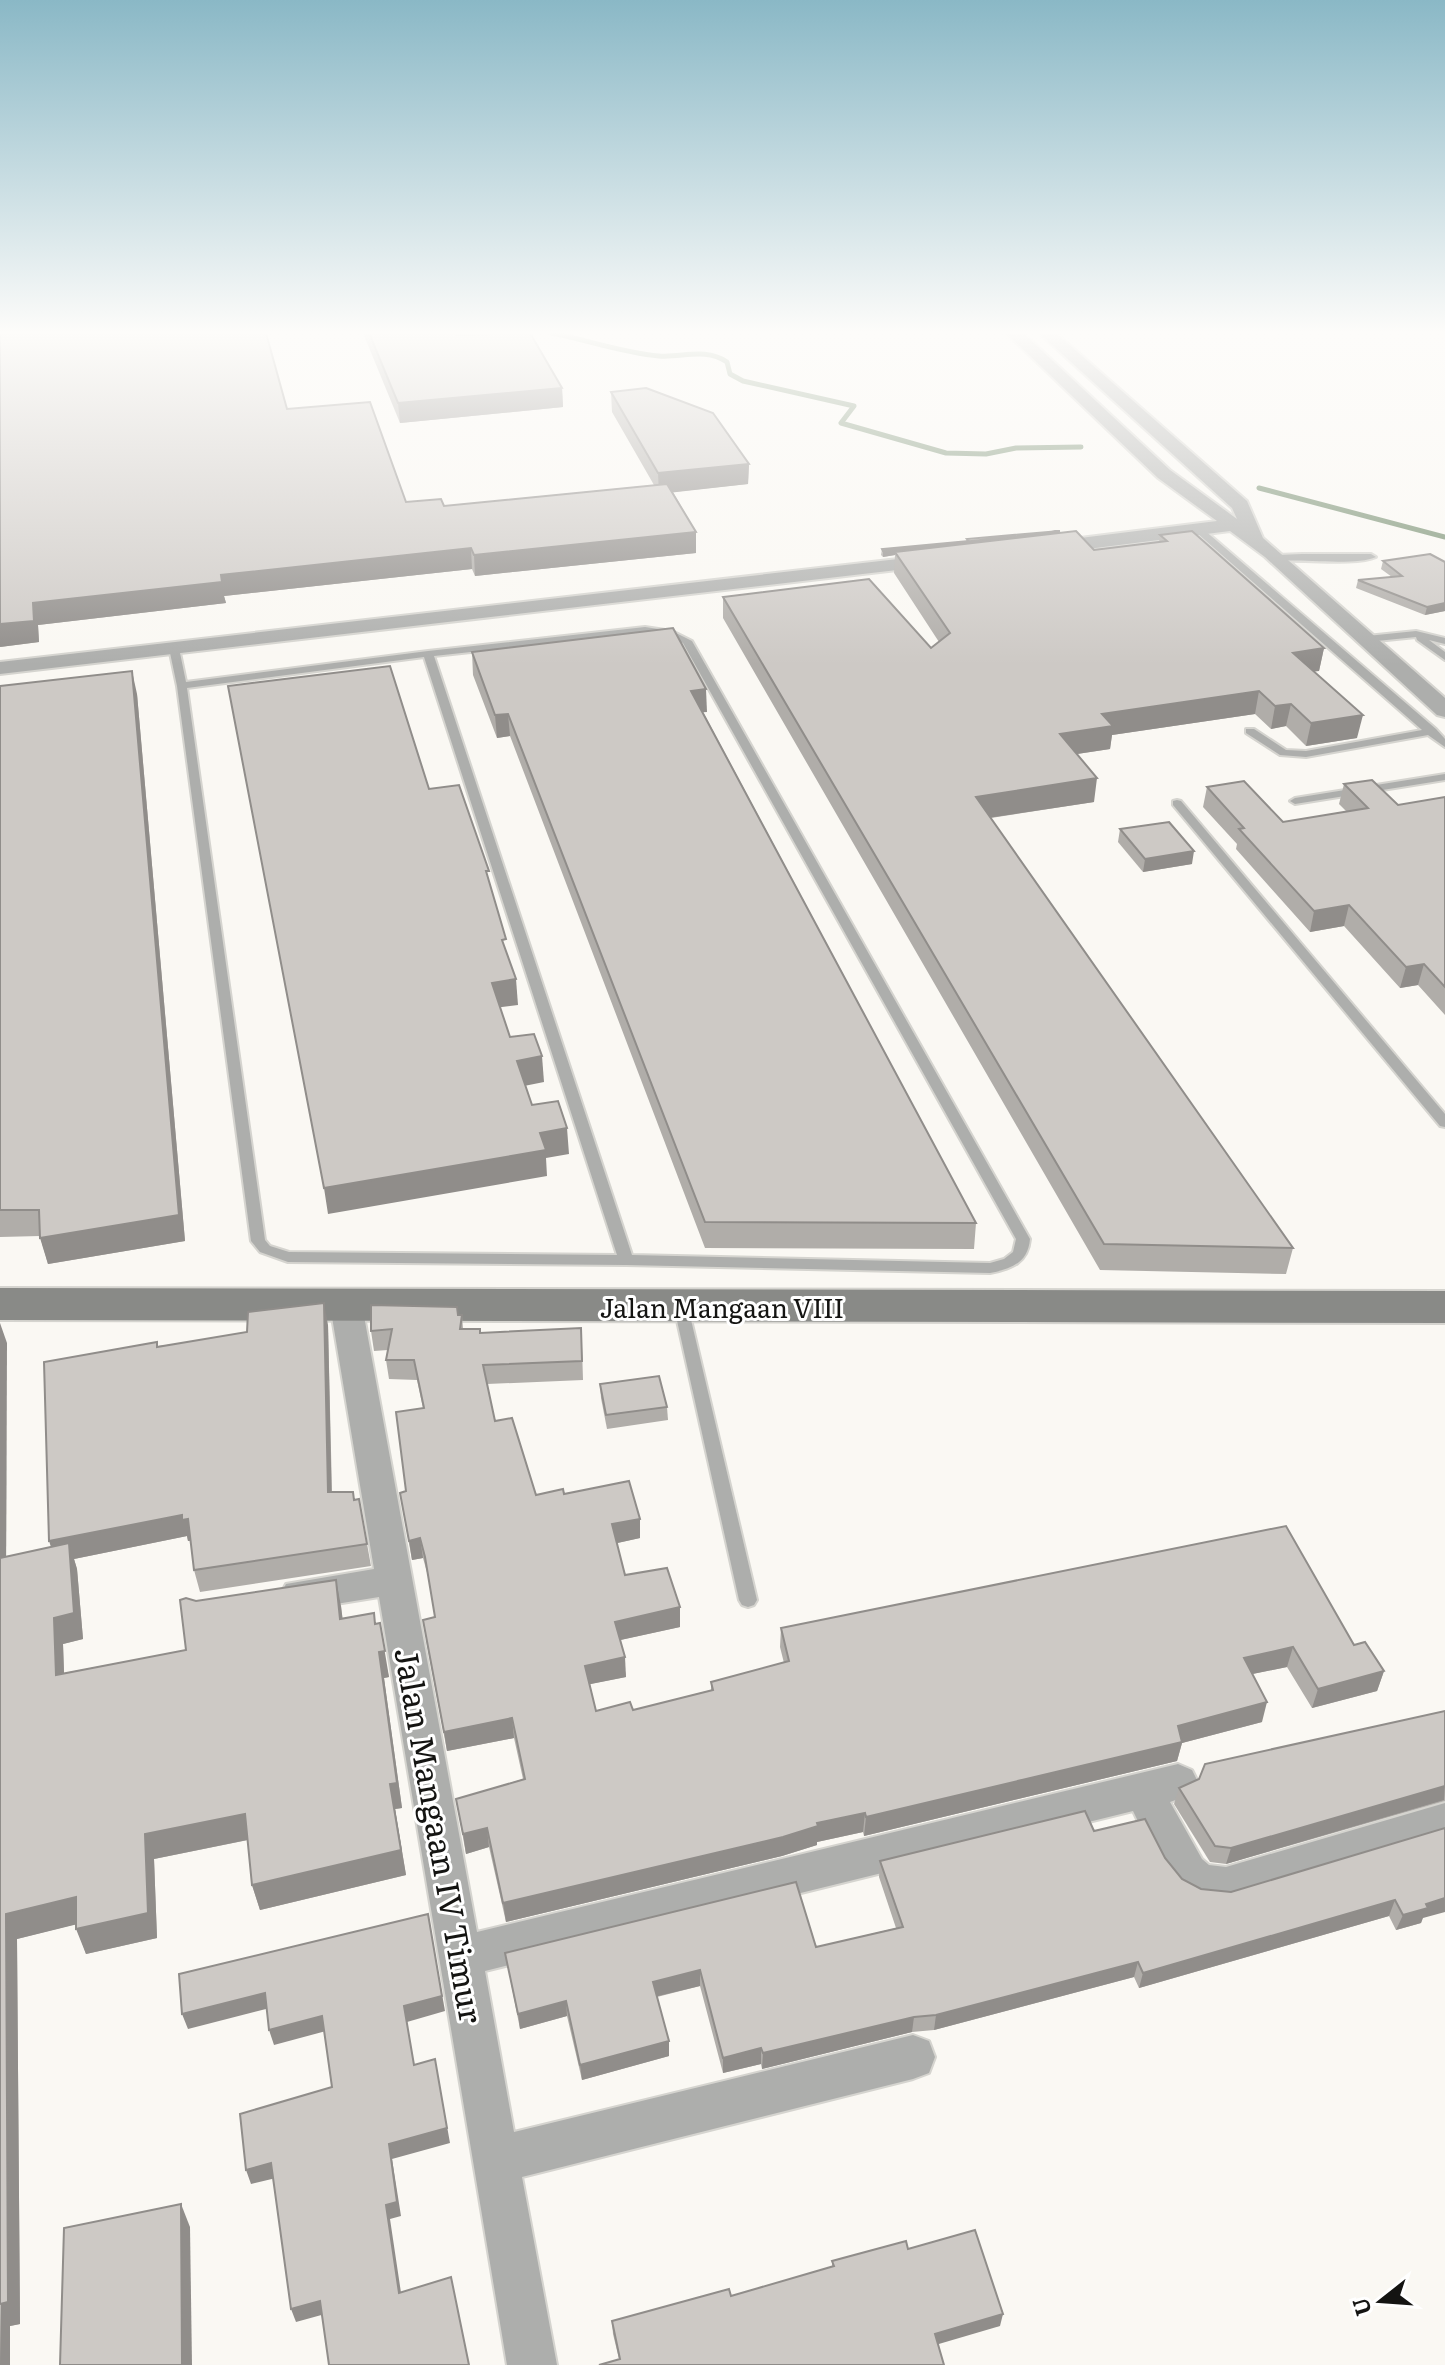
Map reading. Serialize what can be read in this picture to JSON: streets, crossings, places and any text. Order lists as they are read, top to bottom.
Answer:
{
  "streets": {
    "street": ["Jalan Mangaan VIII", "Jalan Mangaan IV Timur"]
  },
  "crossings": [
    ["Jalan Mangaan VIII", "Jalan Mangaan IV Timur"]
  ],
  "north": "left"
}
